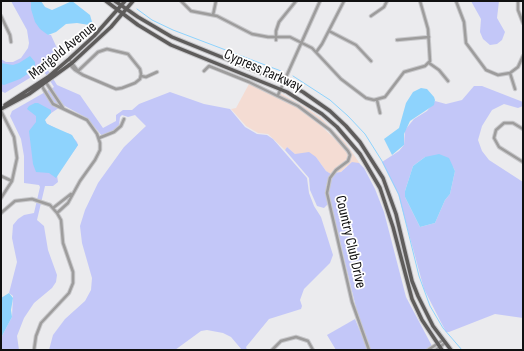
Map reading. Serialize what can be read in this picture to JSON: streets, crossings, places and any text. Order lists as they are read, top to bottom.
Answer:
{
  "streets": {
    "main road": ["Marigold Avenue", "Cypress Parkway"],
    "street": ["Country Club Drive"]
  },
  "crossings": [
    ["Marigold Avenue", "Cypress Parkway"]
  ]
}
